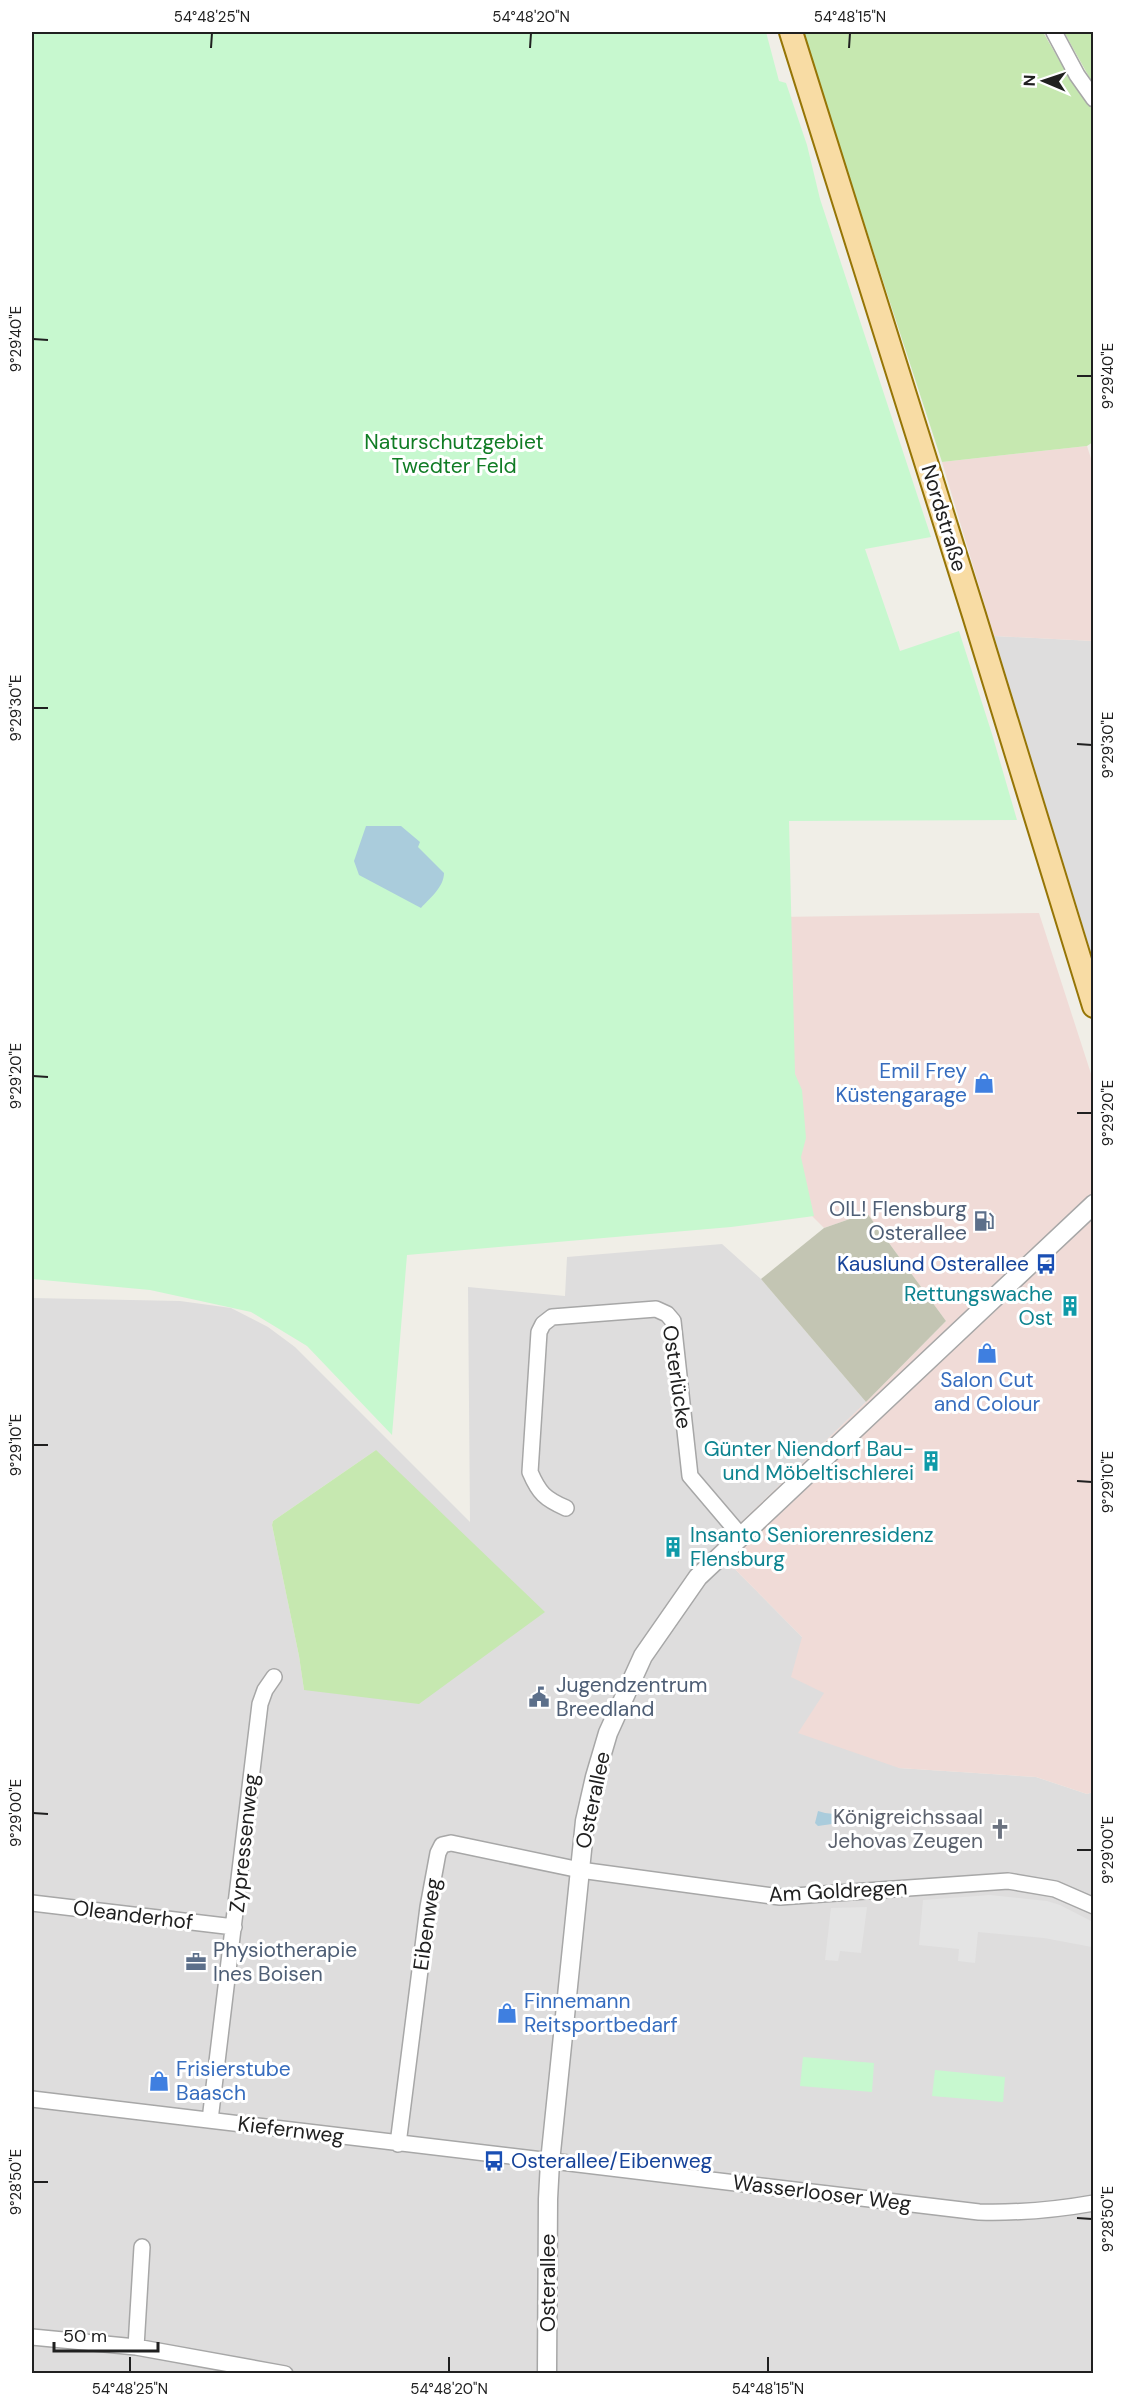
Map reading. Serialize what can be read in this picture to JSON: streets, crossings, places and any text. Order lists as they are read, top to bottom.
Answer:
{
  "streets": {
    "main road": ["Nordstraße"],
    "street": [
      "Osterlücke",
      "Osterallee",
      "Zypressenweg",
      "Am Goldregen",
      "Oleanderhof",
      "Eibenweg",
      "Kiefernweg",
      "Wasserlooser Weg"
    ]
  },
  "crossings": [
    ["Osterlücke", "Osterallee"],
    ["Osterallee", "Am Goldregen"],
    ["Osterallee", "Eibenweg"],
    ["Osterallee", "Kiefernweg"],
    ["Osterallee", "Wasserlooser Weg"],
    ["Zypressenweg", "Oleanderhof"],
    ["Zypressenweg", "Kiefernweg"],
    ["Am Goldregen", "Eibenweg"],
    ["Eibenweg", "Kiefernweg"],
    ["Kiefernweg", "Wasserlooser Weg"]
  ],
  "parks": ["Naturschutzgebiet Twedter Feld"],
  "places": {
    "shop": [
      "Emil Frey Küstengarage",
      "Salon Cut and Colour",
      "Finnemann Reitsportbedarf",
      "Frisierstube Baasch"
    ],
    "fuel station": ["OIL! Flensburg Osterallee"],
    "bus stop": ["Kauslund Osterallee", "Osterallee/Eibenweg"],
    "building": ["Rettungswache Ost", "Günter Niendorf Bau- und Möbeltischlerei", "Insanto Seniorenresidenz Flensburg"],
    "public building": ["Jugendzentrum Breedland"],
    "church": ["Königreichssaal Jehovas Zeugen"],
    "office": ["Physiotherapie Ines Boisen"]
  },
  "scale_bar": "50 m",
  "north": "left",
  "coordinates": [
    "54°48'25\"N",
    "54°48'20\"N",
    "54°48'15\"N",
    "9°29'40\"E",
    "9°29'30\"E",
    "9°29'20\"E",
    "9°29'10\"E",
    "9°29'00\"E",
    "9°28'50\"E"
  ]
}
